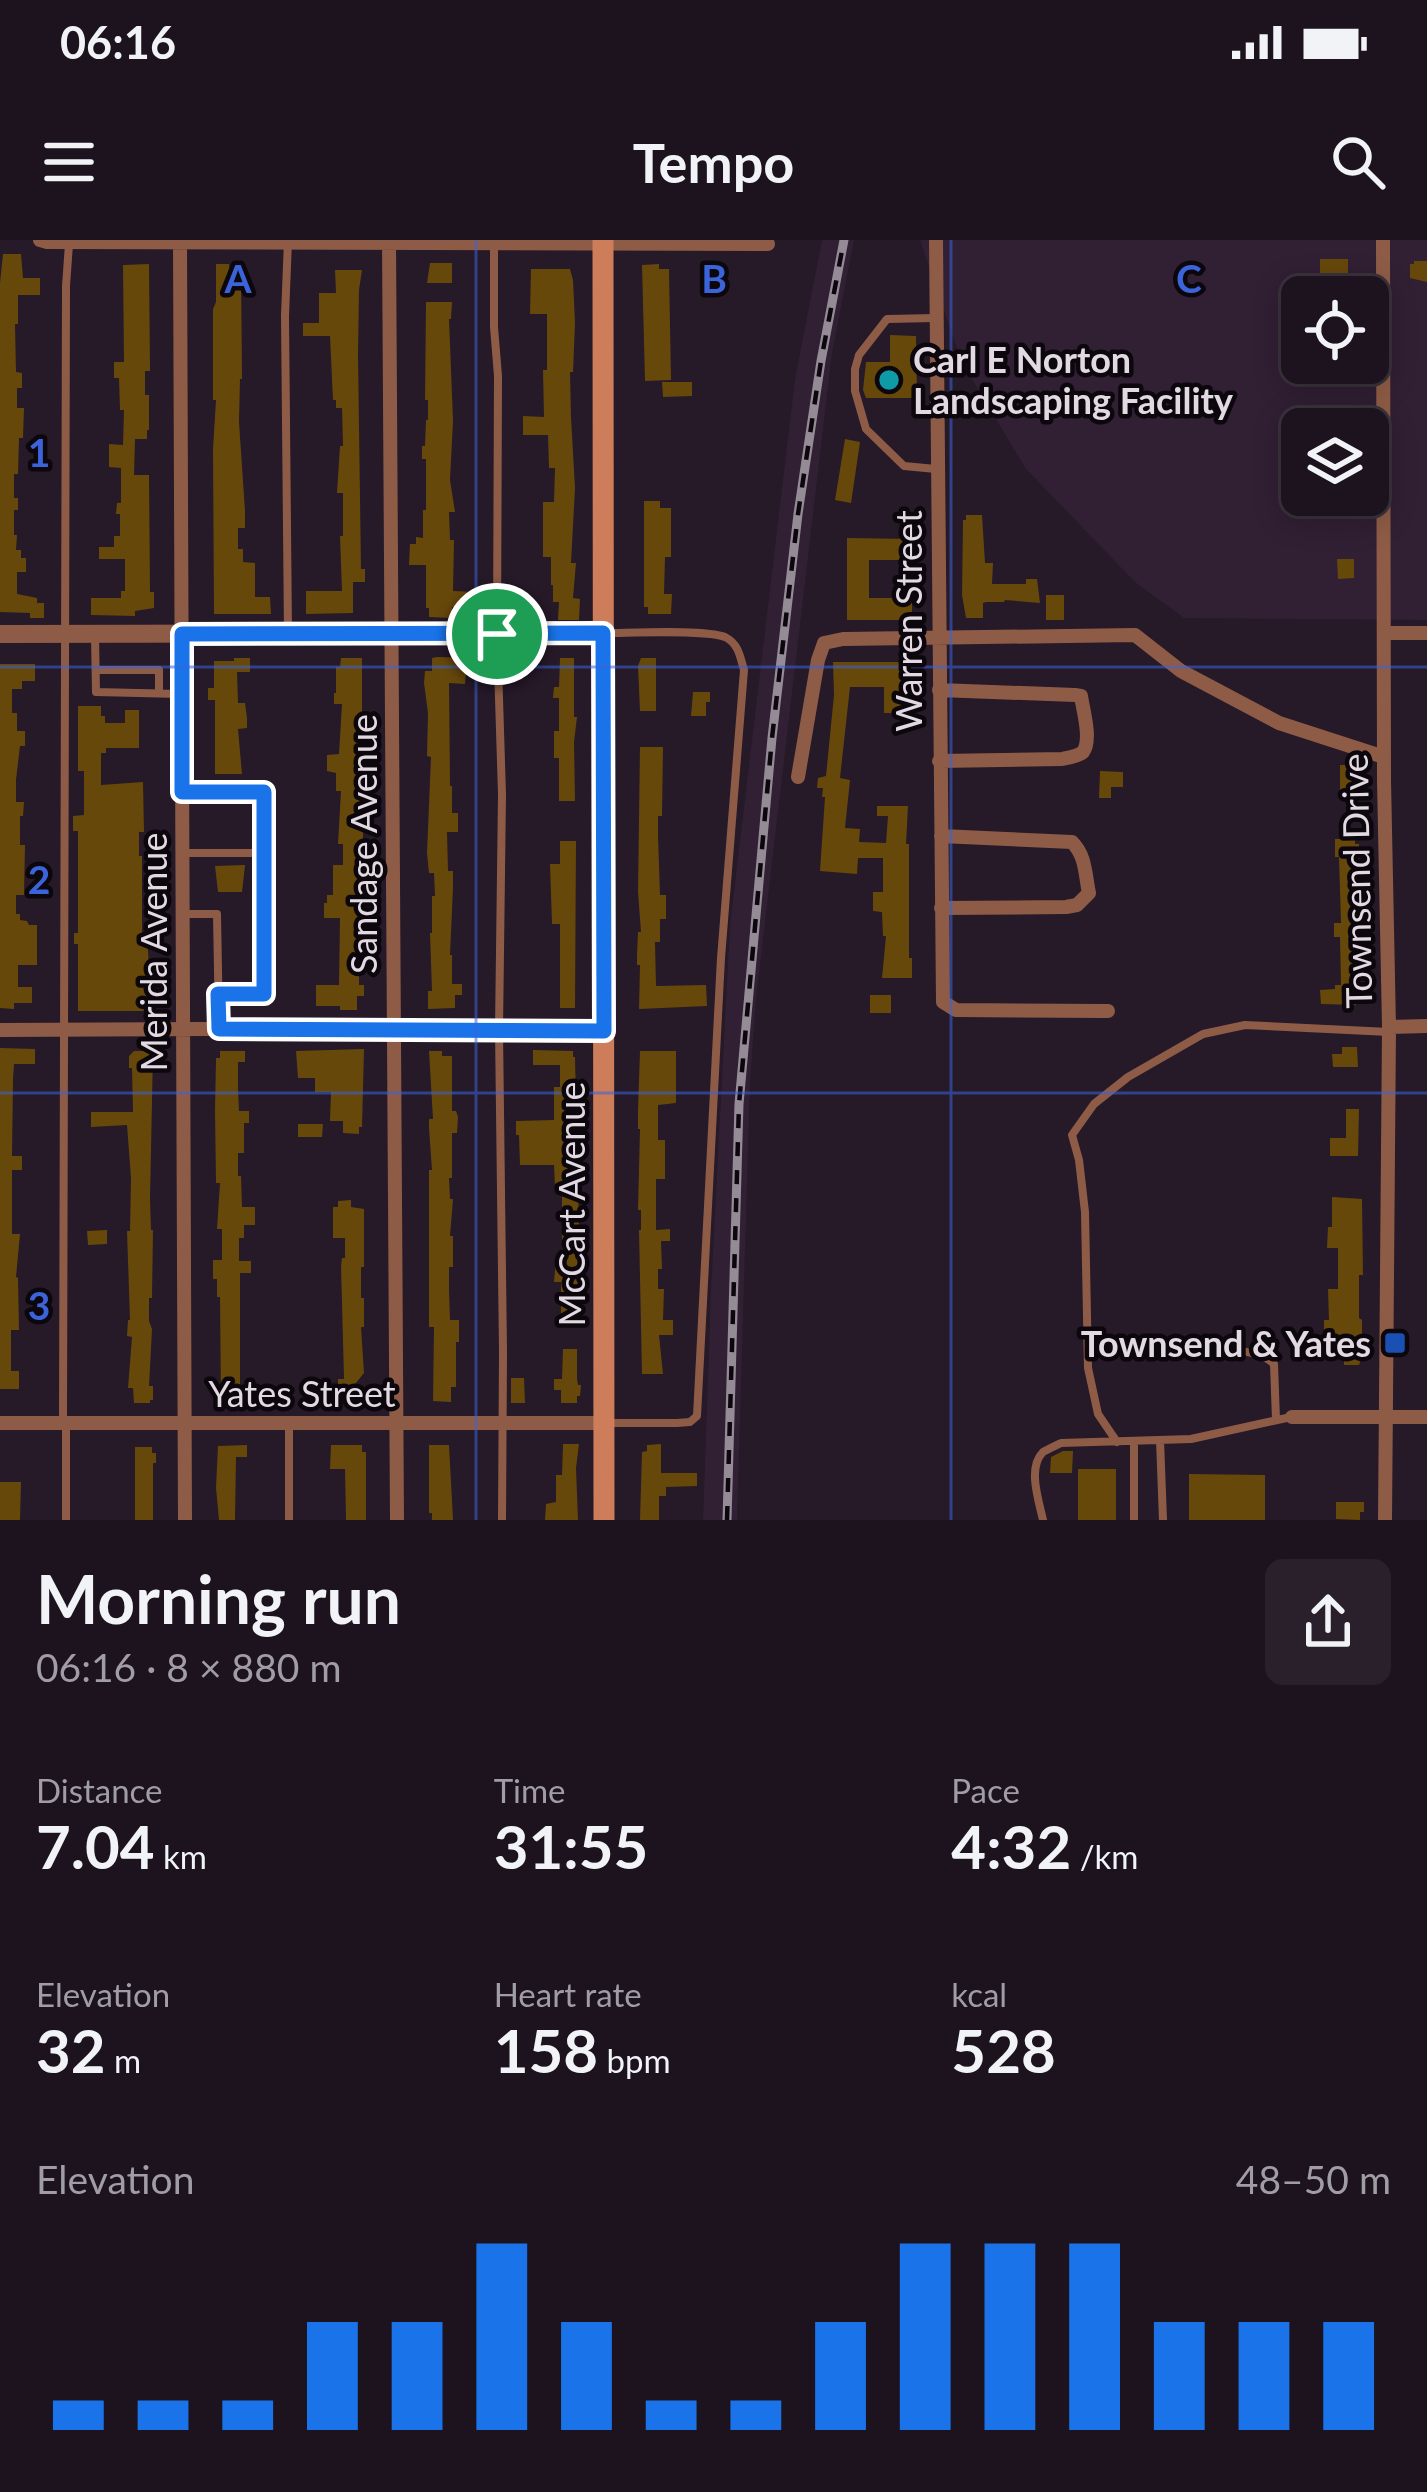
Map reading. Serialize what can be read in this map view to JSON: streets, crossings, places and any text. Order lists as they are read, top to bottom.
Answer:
{
  "streets": {
    "main road": ["McCart Avenue"],
    "street": [
      "Warren Street",
      "Sandage Avenue",
      "Townsend Drive",
      "Merida Avenue",
      "Yates Street"
    ]
  },
  "crossings": [
    ["Sandage Avenue", "Yates Street"],
    ["Merida Avenue", "Yates Street"],
    ["McCart Avenue", "Yates Street"]
  ],
  "places": {
    "other": ["Carl E Norton Landscaping Facility"],
    "transit": ["Townsend & Yates"]
  },
  "page": {
    "status": "06:16",
    "header": "Tempo",
    "heading": ["Morning run", "06:16 · 8 × 880 m"],
    "stats": [
      ["Distance", "7.04 km"],
      ["Time", "31:55"],
      ["Pace", "4:32 /km"],
      ["Elevation", "32 m"],
      ["Heart rate", "158 bpm"],
      ["kcal", "528"]
    ],
    "chart": ["Elevation", "48–50 m"]
  },
  "grid": {
    "columns": ["A", "B", "C"],
    "rows": ["1", "2", "3"]
  }
}
